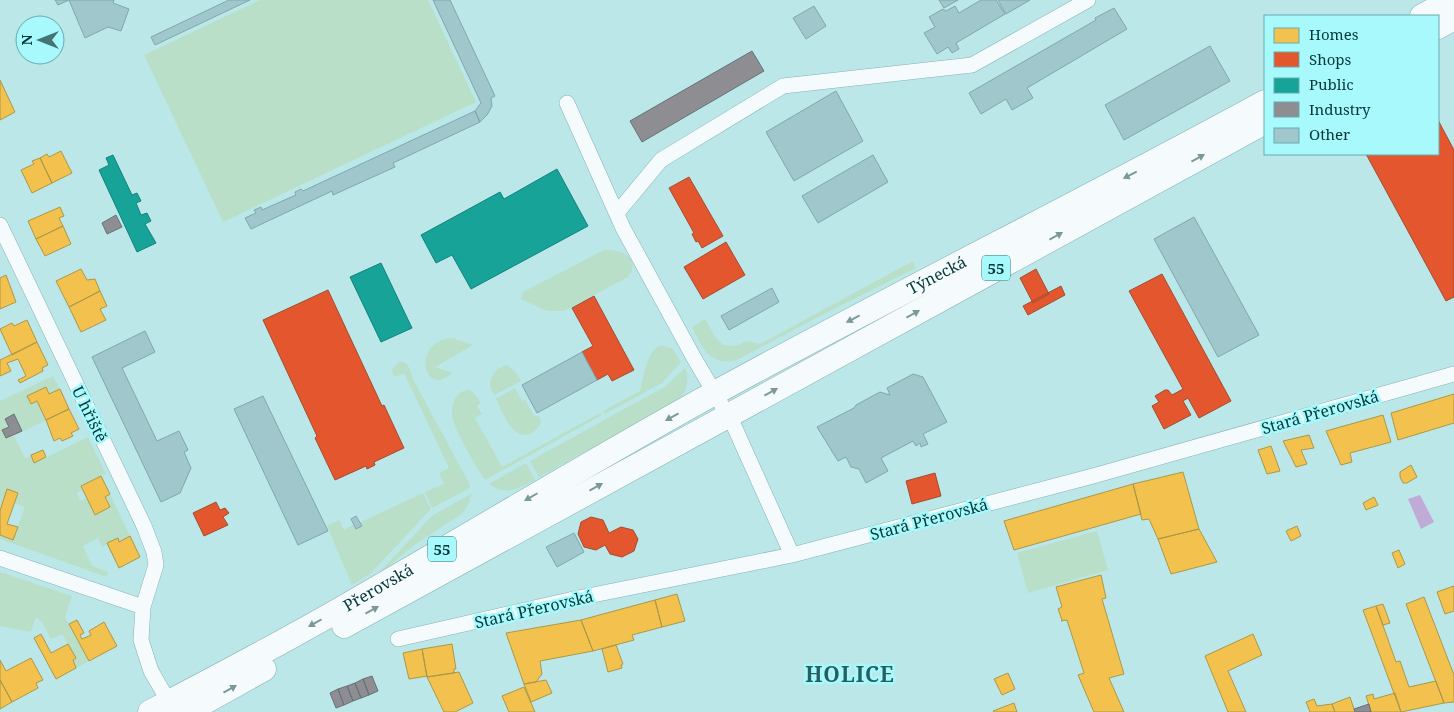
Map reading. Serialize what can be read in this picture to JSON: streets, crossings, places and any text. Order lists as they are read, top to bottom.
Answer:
{
  "streets": {
    "main road": ["55", "Týnecká", "Přerovská"],
    "street": ["Stará Přerovská", "U hřiště"]
  },
  "crossings": [
    ["Týnecká", "Přerovská"]
  ],
  "districts": ["HOLICE"],
  "legend": [
    "Homes",
    "Shops",
    "Public",
    "Industry",
    "Other"
  ],
  "north": "left"
}
